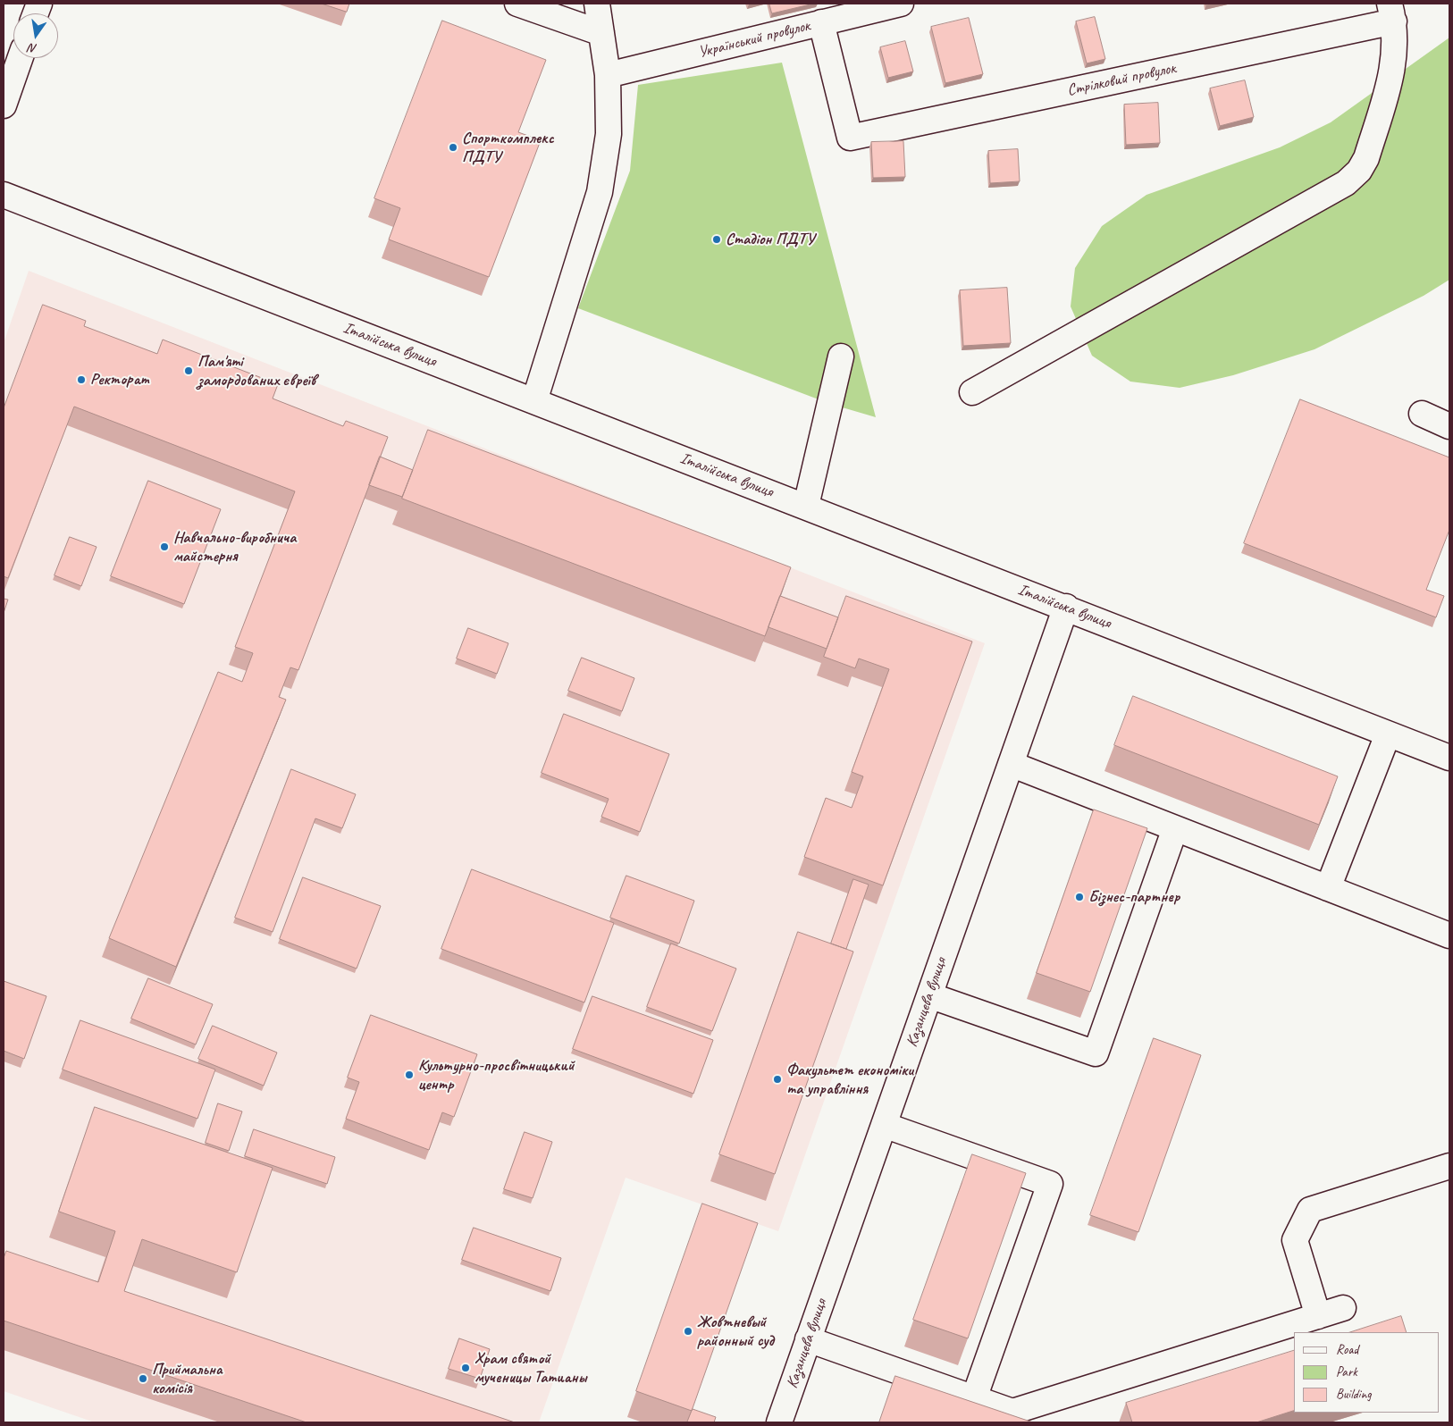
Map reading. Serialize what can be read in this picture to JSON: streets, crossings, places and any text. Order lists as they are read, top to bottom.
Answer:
{
  "streets": {
    "street": [
      "Український провулок",
      "Стрілковий провулок",
      "Італійська вулиця",
      "Казанцева вулиця"
    ]
  },
  "crossings": [
    ["Український провулок", "Стрілковий провулок"],
    ["Італійська вулиця", "Казанцева вулиця"]
  ],
  "places": [
    "Спорткомплекс ПДТУ",
    "Стадіон ПДТУ",
    "Пам'яті замордованих євреїв",
    "Ректорат",
    "Навчально-виробнича майстерня",
    "Бізнес-партнер",
    "Культурно-просвітницький центр",
    "Факультет економіки та управління",
    "Жовтневый районный суд",
    "Храм святой мученицы Татианы",
    "Приймальна комісія"
  ],
  "legend": ["Road", "Park", "Building"],
  "north": "bottom"
}
